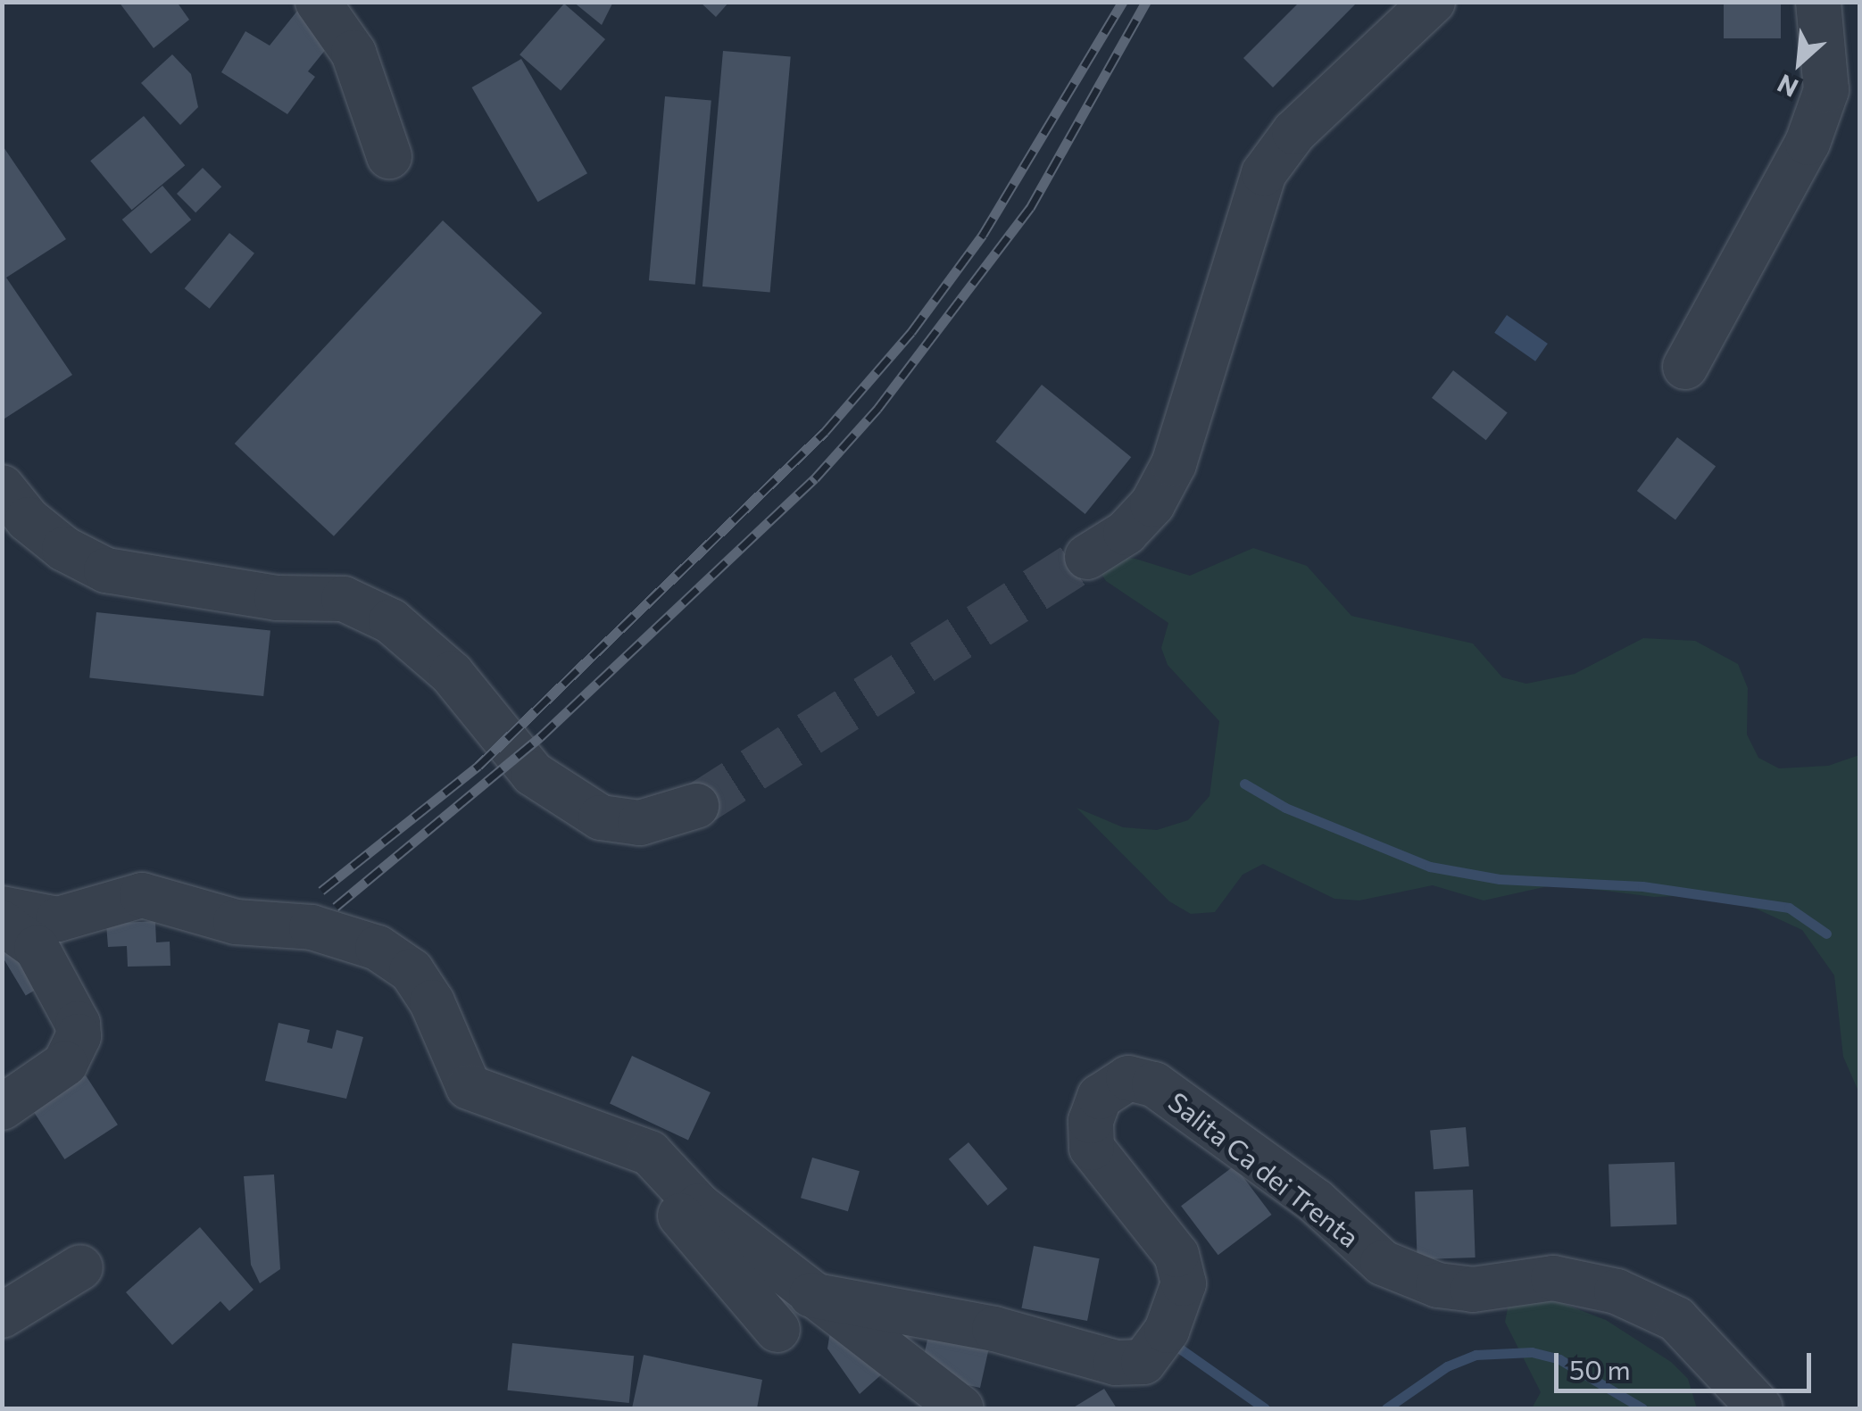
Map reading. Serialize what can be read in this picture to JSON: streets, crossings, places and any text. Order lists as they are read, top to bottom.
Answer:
{
  "streets": {
    "street": ["Salita Ca dei Trenta"]
  },
  "scale_bar": "50 m",
  "north": "bottom left"
}
